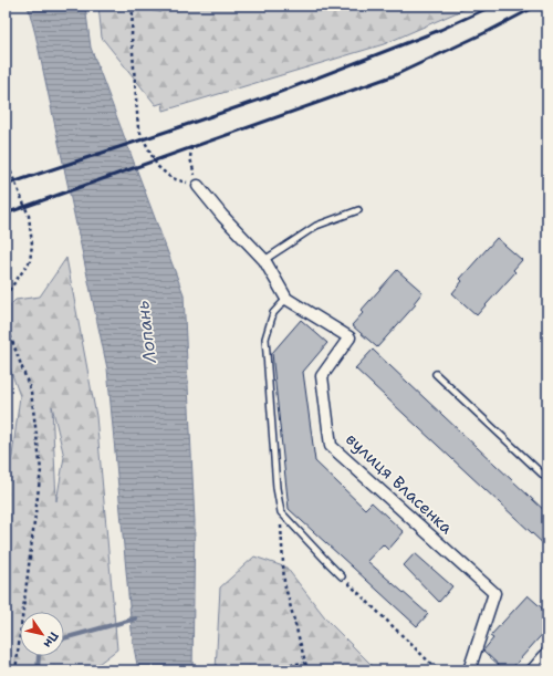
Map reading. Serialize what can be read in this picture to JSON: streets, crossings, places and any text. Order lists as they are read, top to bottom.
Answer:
{
  "streets": {
    "street": ["вулиця Власенка"]
  },
  "water": ["Лопань"],
  "north": "bottom right"
}
